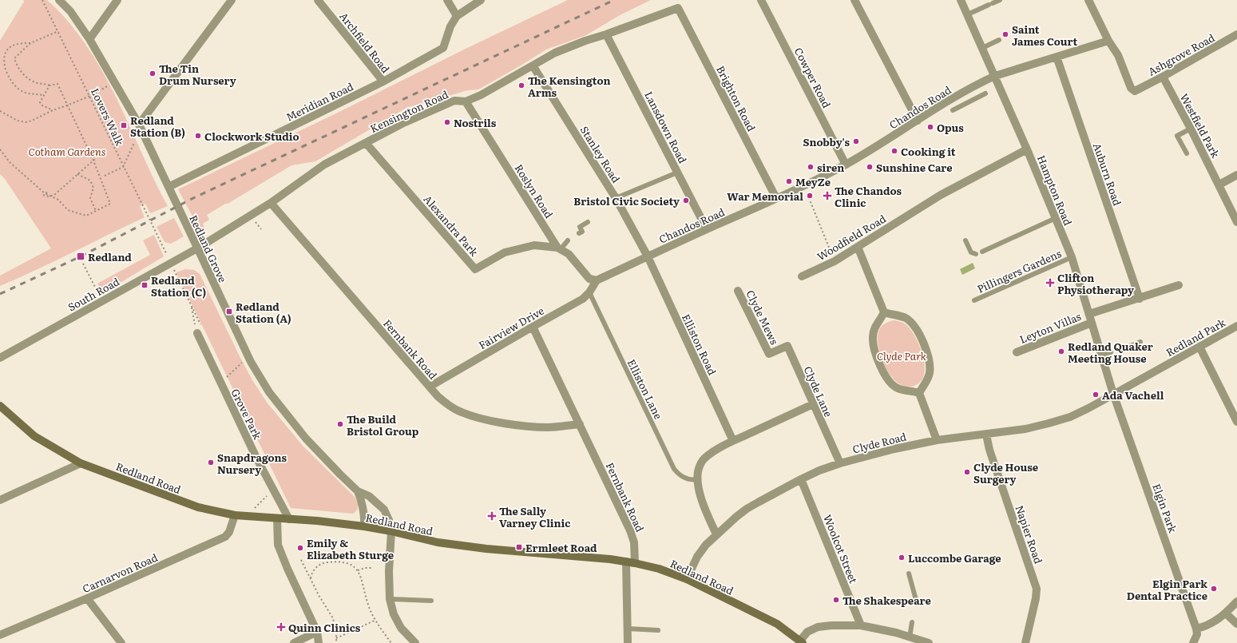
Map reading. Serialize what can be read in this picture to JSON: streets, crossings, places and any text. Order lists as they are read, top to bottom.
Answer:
{
  "streets": {
    "street": [
      "Archfield Road",
      "Ashgrove Road",
      "Cowper Road",
      "Brighton Road",
      "Meridian Road",
      "Chandos Road",
      "Kensington Road",
      "Westfield Park",
      "Lansdown Road",
      "Stanley Road",
      "Auburn Road",
      "Hampton Road",
      "Roslyn Road",
      "Alexandra Park",
      "Woodfield Road",
      "Redland Grove",
      "South Road",
      "Clyde Mews",
      "Fairview Drive",
      "Leyton Villas",
      "Redland Park",
      "Elliston Road",
      "Fernbank Road",
      "Clyde Lane",
      "Grove Park",
      "Clyde Road",
      "Redland Road",
      "Elgin Park",
      "Napier Road",
      "Woolcot Street",
      "Carnarvon Road"
    ],
    "lane": ["Pillingers Gardens", "Elliston Lane"],
    "path": ["Lovers Walk"]
  },
  "crossings": [
    ["Archfield Road", "Meridian Road"],
    ["Ashgrove Road", "Chandos Road"],
    ["Ashgrove Road", "Westfield Park"],
    ["Cowper Road", "Chandos Road"],
    ["Brighton Road", "Chandos Road"],
    ["Brighton Road", "Kensington Road"],
    ["Meridian Road", "Redland Grove"],
    ["Chandos Road", "Lansdown Road"],
    ["Chandos Road", "Stanley Road"],
    ["Chandos Road", "Auburn Road"],
    ["Chandos Road", "Hampton Road"],
    ["Chandos Road", "Roslyn Road"],
    ["Chandos Road", "Fairview Drive"],
    ["Chandos Road", "Elliston Road"],
    ["Kensington Road", "Lansdown Road"],
    ["Kensington Road", "Stanley Road"],
    ["Kensington Road", "Roslyn Road"],
    ["Kensington Road", "Alexandra Park"],
    ["Kensington Road", "Redland Grove"],
    ["Kensington Road", "South Road"],
    ["Kensington Road", "Fernbank Road"],
    ["Stanley Road", "Elliston Road"],
    ["Hampton Road", "Woodfield Road"],
    ["Hampton Road", "Pillingers Gardens"],
    ["Hampton Road", "Leyton Villas"],
    ["Hampton Road", "Redland Park"],
    ["Hampton Road", "Clyde Road"],
    ["Hampton Road", "Elgin Park"],
    ["Roslyn Road", "Alexandra Park"],
    ["Roslyn Road", "Fairview Drive"],
    ["Redland Grove", "South Road"],
    ["Redland Grove", "Redland Road"],
    ["Clyde Mews", "Clyde Lane"],
    ["Fairview Drive", "Fernbank Road"],
    ["Fairview Drive", "Elliston Lane"],
    ["Redland Park", "Clyde Road"],
    ["Redland Park", "Elgin Park"],
    ["Fernbank Road", "Redland Road"],
    ["Clyde Lane", "Clyde Road"],
    ["Grove Park", "Redland Road"],
    ["Clyde Road", "Redland Road"],
    ["Clyde Road", "Elgin Park"],
    ["Clyde Road", "Napier Road"],
    ["Clyde Road", "Woolcot Street"],
    ["Redland Road", "Carnarvon Road"]
  ],
  "parks": ["Cotham Gardens", "Clyde Park"],
  "places": {
    "other": [
      "Saint James Court",
      "The Tin Drum Nursery",
      "The Kensington Arms",
      "Nostrils",
      "Opus",
      "Clockwork Studio",
      "Snobby's",
      "Cooking it",
      "siren",
      "Sunshine Care",
      "MeyZe",
      "War Memorial",
      "Bristol Civic Society",
      "Redland Quaker Meeting House",
      "Ada Vachell",
      "The Build Bristol Group",
      "Snapdragons Nursery",
      "Clyde House Surgery",
      "Emily & Elizabeth Sturge",
      "Luccombe Garage",
      "Elgin Park Dental Practice",
      "The Shakespeare"
    ],
    "transit": [
      "Redland Station (B)",
      "Redland",
      "Redland Station (C)",
      "Redland Station (A)",
      "Ermleet Road"
    ],
    "health": [
      "The Chandos Clinic",
      "Clifton Physiotherapy",
      "The Sally Varney Clinic",
      "Quinn Clinics"
    ]
  }
}
